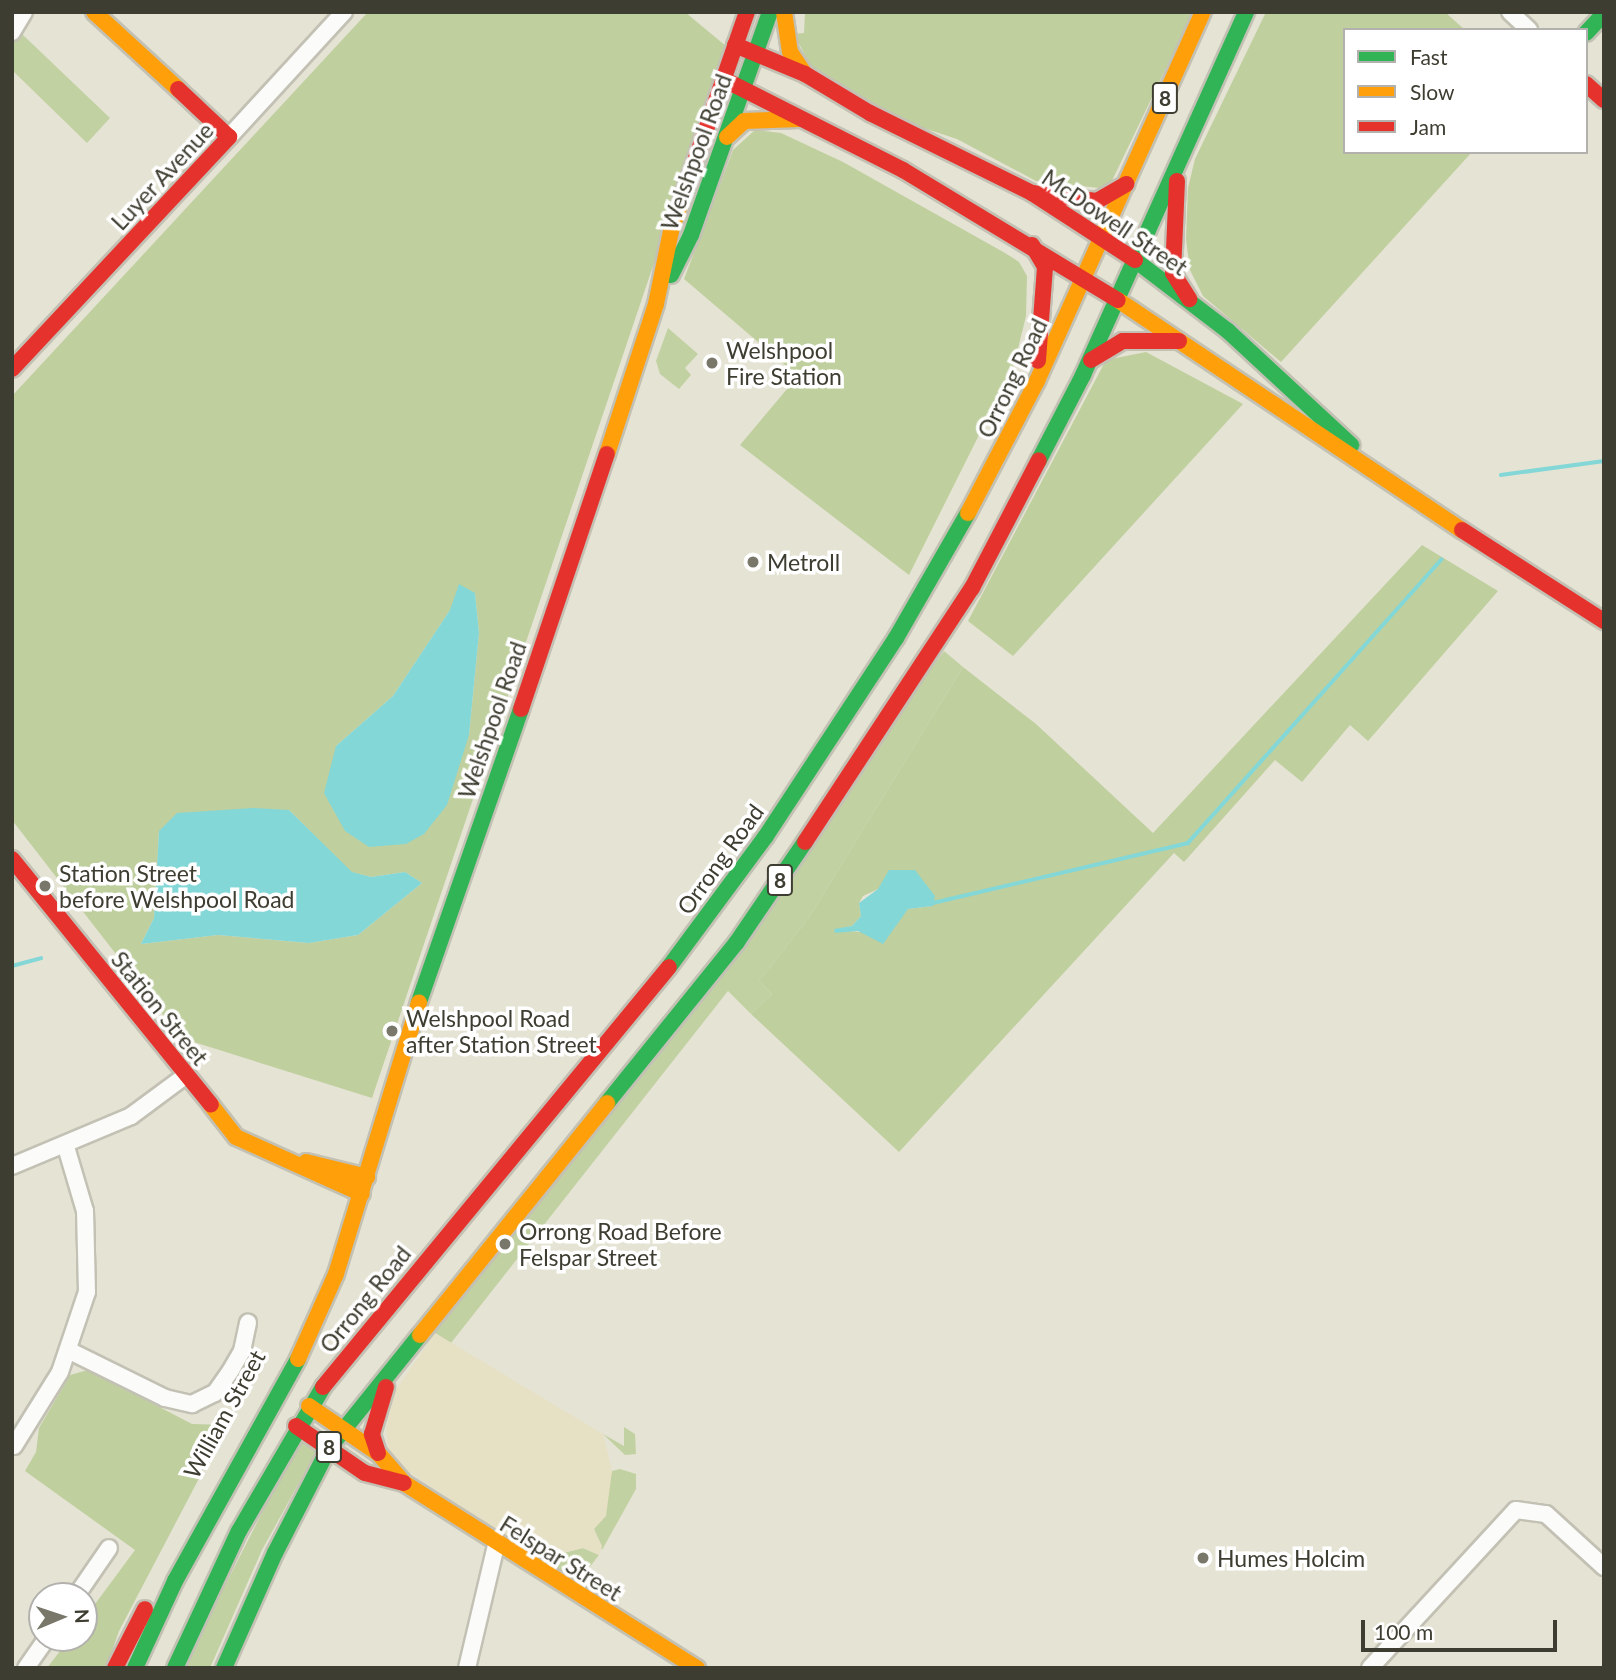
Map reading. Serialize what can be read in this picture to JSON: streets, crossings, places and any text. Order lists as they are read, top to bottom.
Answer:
{
  "streets": {
    "main road": [
      "8",
      "Welshpool Road",
      "Luyer Avenue",
      "McDowell Street",
      "Orrong Road",
      "Station Street",
      "William Street",
      "Felspar Street"
    ]
  },
  "crossings": [
    ["8", "McDowell Street"],
    ["8", "Felspar Street"],
    ["Welshpool Road", "McDowell Street"],
    ["Welshpool Road", "Station Street"],
    ["Welshpool Road", "William Street"],
    ["McDowell Street", "Orrong Road"],
    ["Orrong Road", "Felspar Street"],
    ["Station Street", "William Street"]
  ],
  "places": [
    "Welshpool Fire Station",
    "Metroll",
    "Station Street before Welshpool Road",
    "Welshpool Road after Station Street",
    "Orrong Road Before Felspar Street",
    "Humes Holcim"
  ],
  "legend": ["Fast", "Slow", "Jam"],
  "scale_bar": "100 m",
  "north": "right"
}
